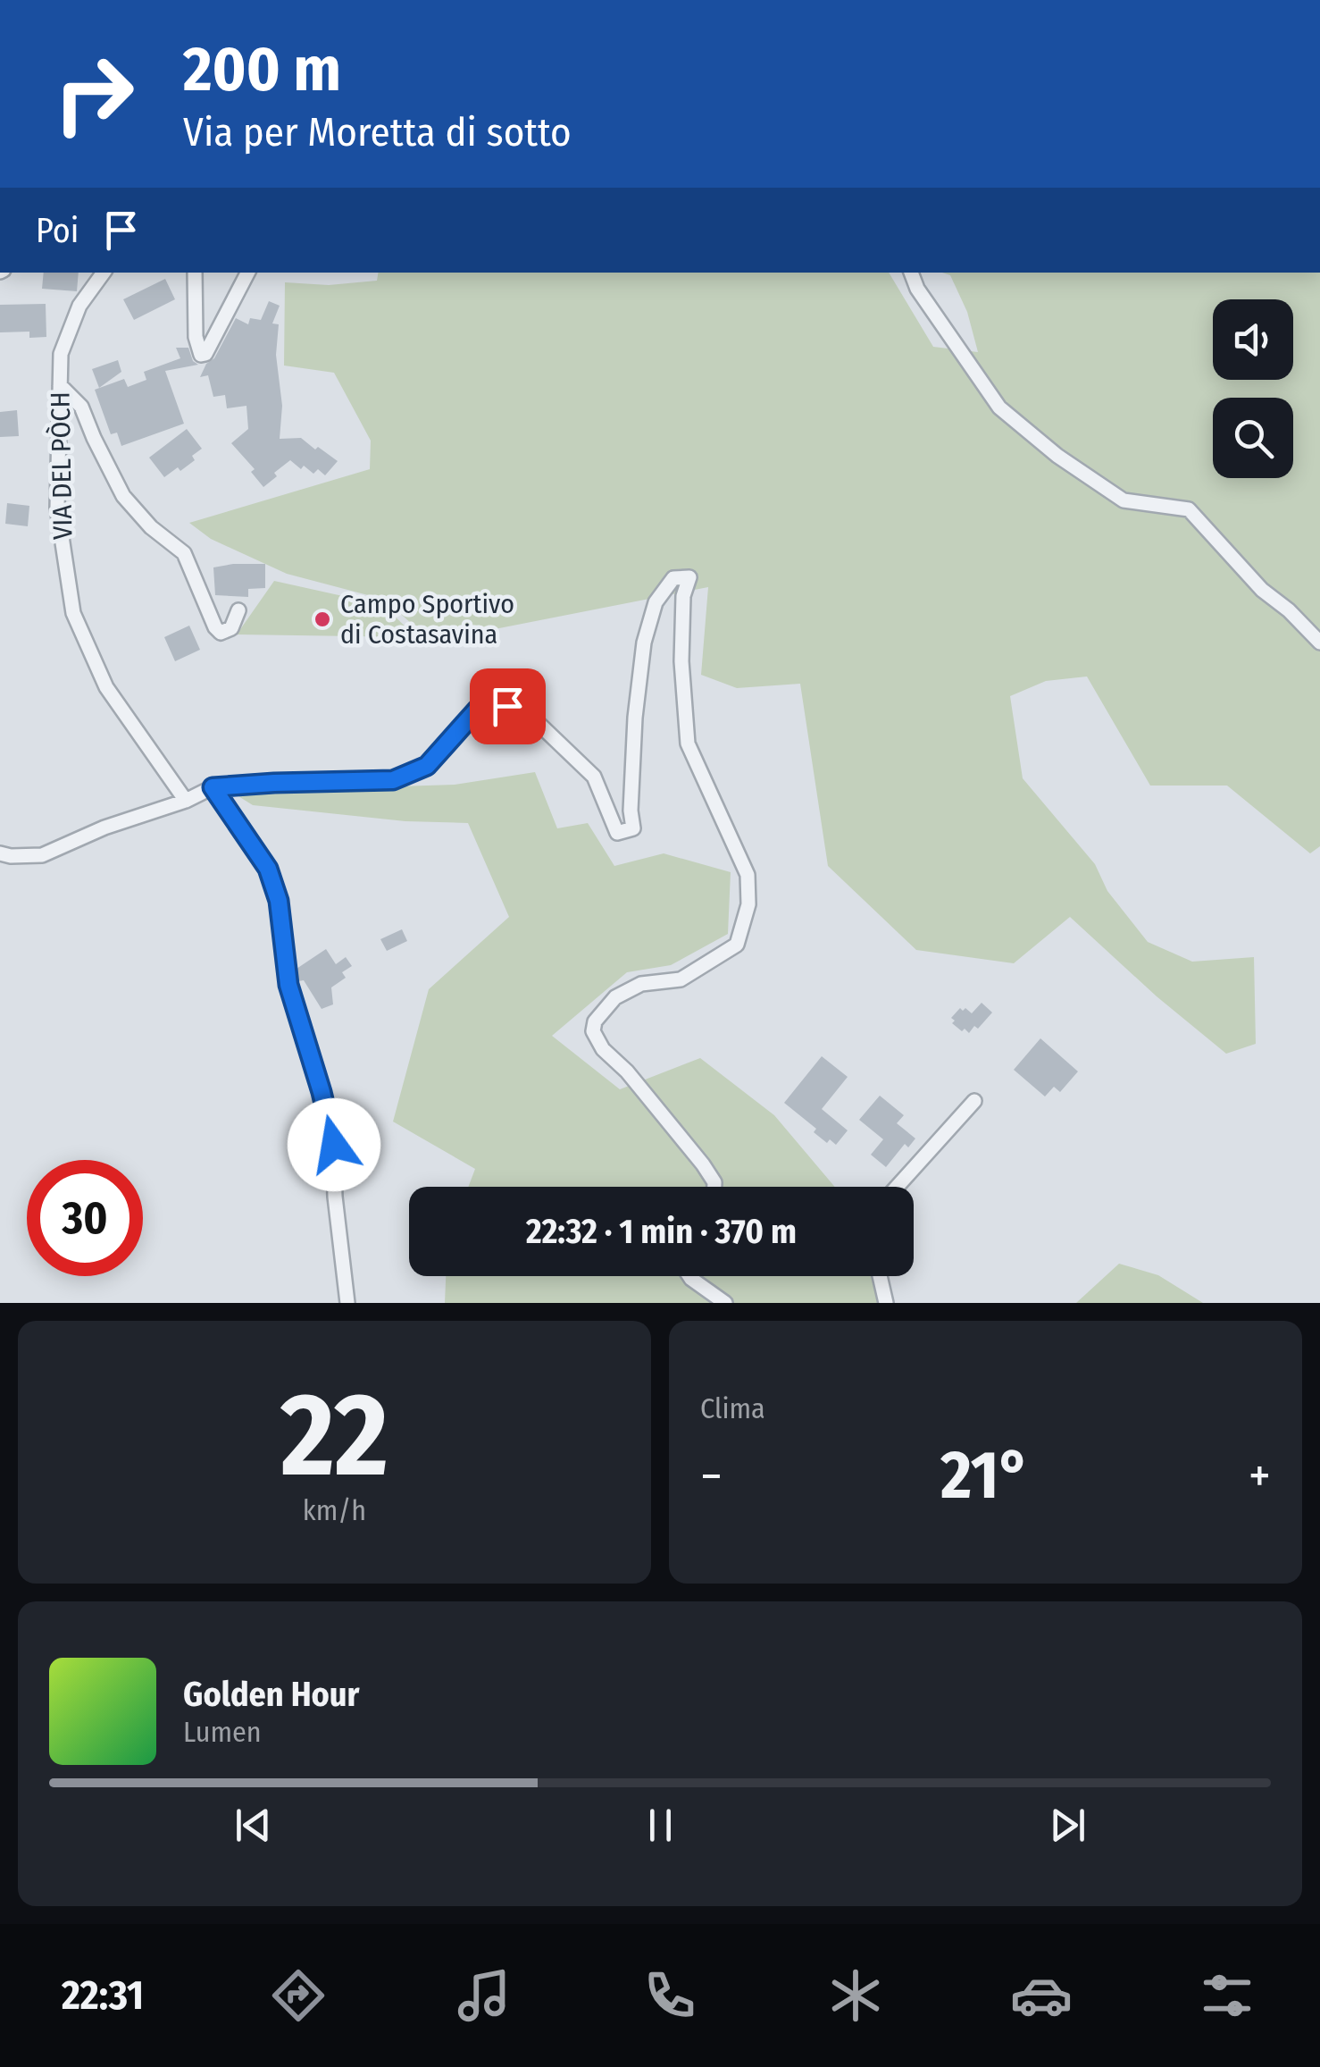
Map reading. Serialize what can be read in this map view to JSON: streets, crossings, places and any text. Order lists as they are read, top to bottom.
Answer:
{
  "streets": {
    "street": ["VIA DEL PÒCH"]
  },
  "places": ["Campo Sportivo di Costasavina"],
  "page": {
    "turn": ["200 m", "Via per Moretta di sotto"],
    "then": "Poi",
    "limit": "30",
    "trip": "22:32 · 1 min · 370 m",
    "tile": [
      ["22", "km/h"],
      "Clima"
    ],
    "heat": ["−", "21°", "+"],
    "song": ["Golden Hour", "Lumen"],
    "tabs": "22:31"
  }
}
